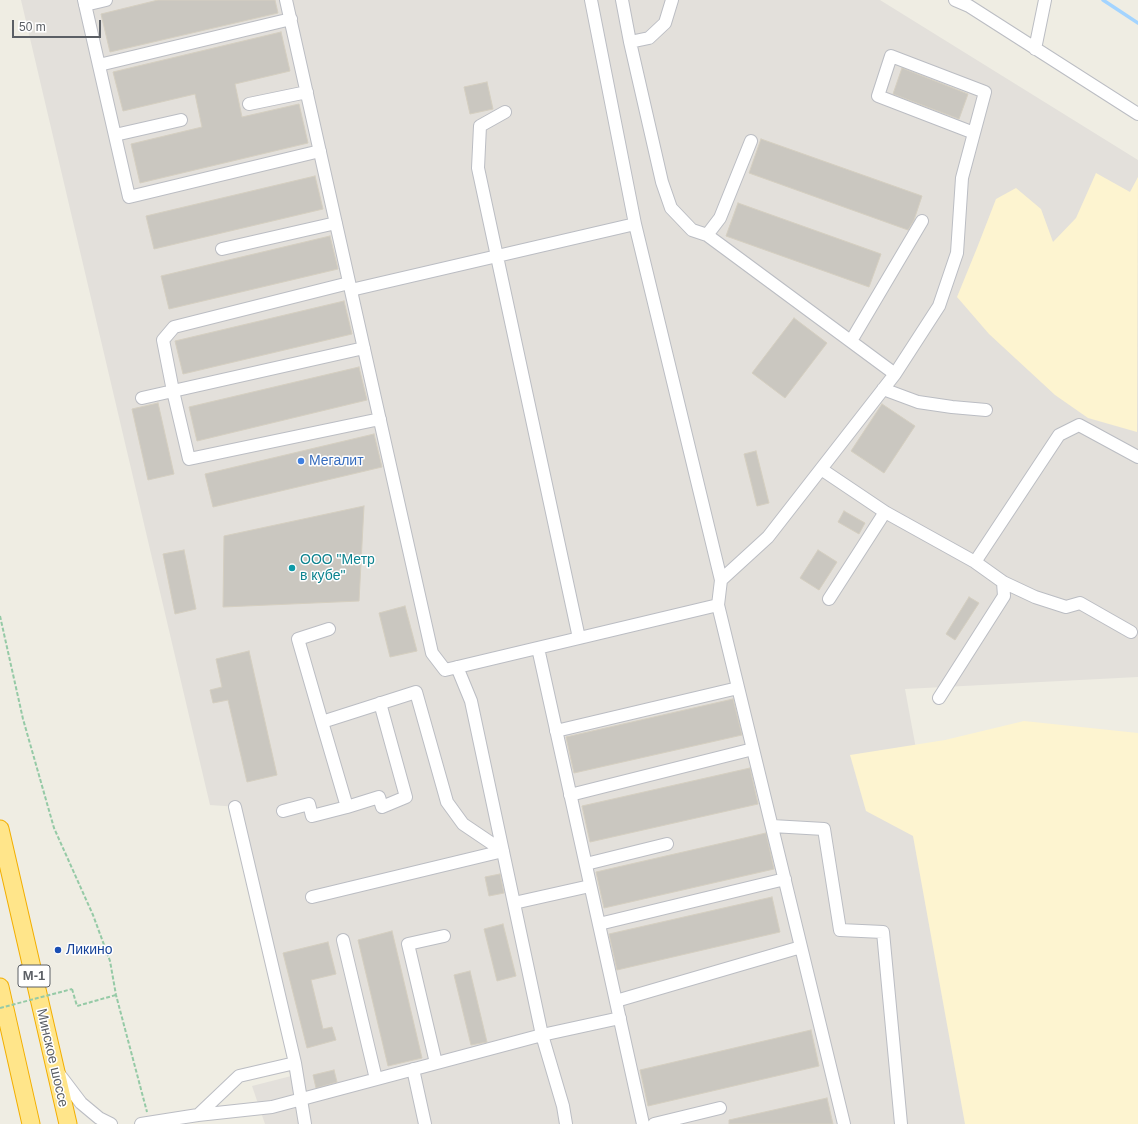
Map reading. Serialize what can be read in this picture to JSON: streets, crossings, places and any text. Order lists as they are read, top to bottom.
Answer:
{
  "streets": {
    "highway": ["М-1", "Минское шоссе"]
  },
  "places": ["Мегалит", "ООО \"Метр в кубе\"", "Ликино"],
  "scale_bar": "50 m"
}
